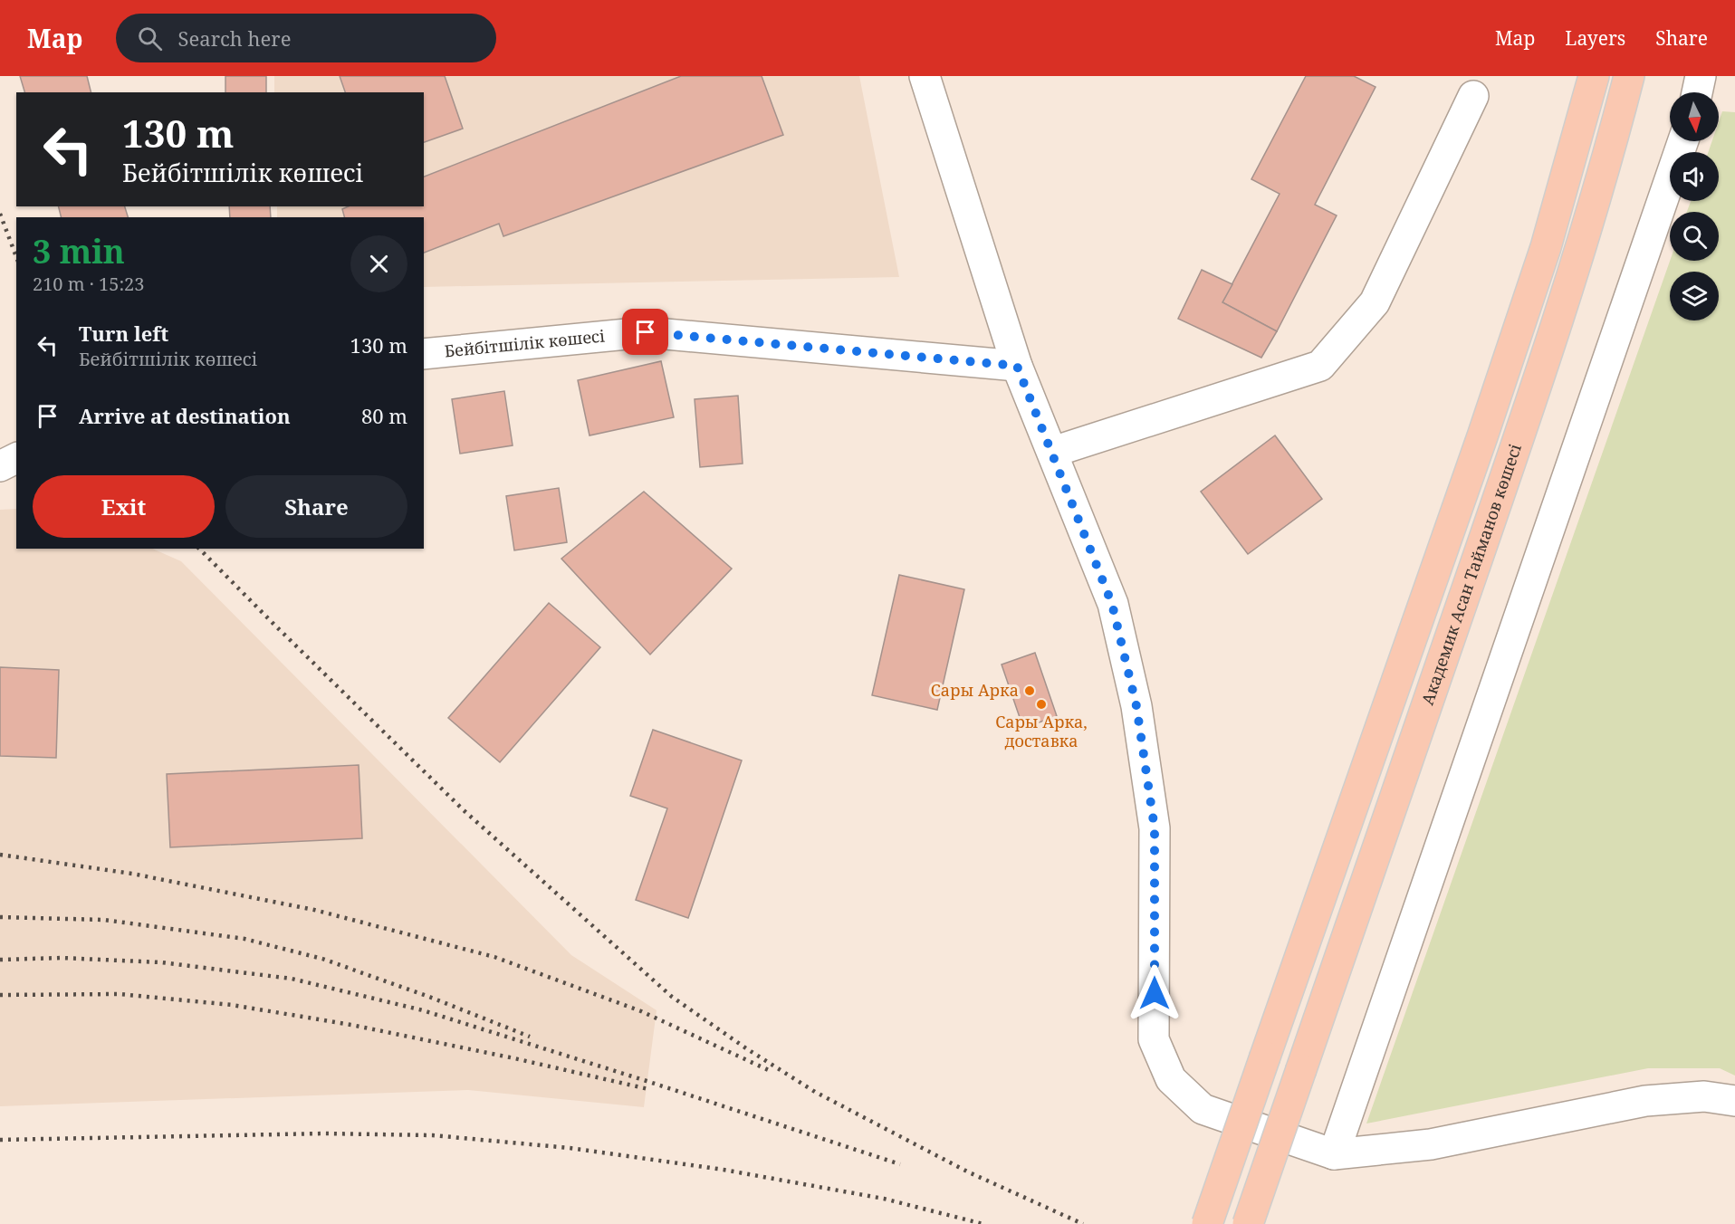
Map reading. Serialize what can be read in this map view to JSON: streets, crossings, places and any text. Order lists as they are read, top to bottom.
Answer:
{
  "streets": {
    "main road": ["Академик Асан Тайманов көшесі"],
    "street": ["Бейбітшілік көшесі"]
  },
  "places": ["Сары Арка", "Сары Арка, доставка"],
  "north": "bottom",
  "page": {
    "header": "Map",
    "search": "Search here",
    "nav": ["Map", "Layers", "Share"],
    "turn": ["130 m", "Бейбітшілік көшесі"],
    "heading": ["3 min", "210 m · 15:23"],
    "list": [
      {
        "name": "Turn left",
        "note": "Бейбітшілік көшесі",
        "value": "130 m"
      },
      {
        "name": "Arrive at destination",
        "value": "80 m"
      }
    ],
    "buttons": ["Exit", "Share"]
  }
}
